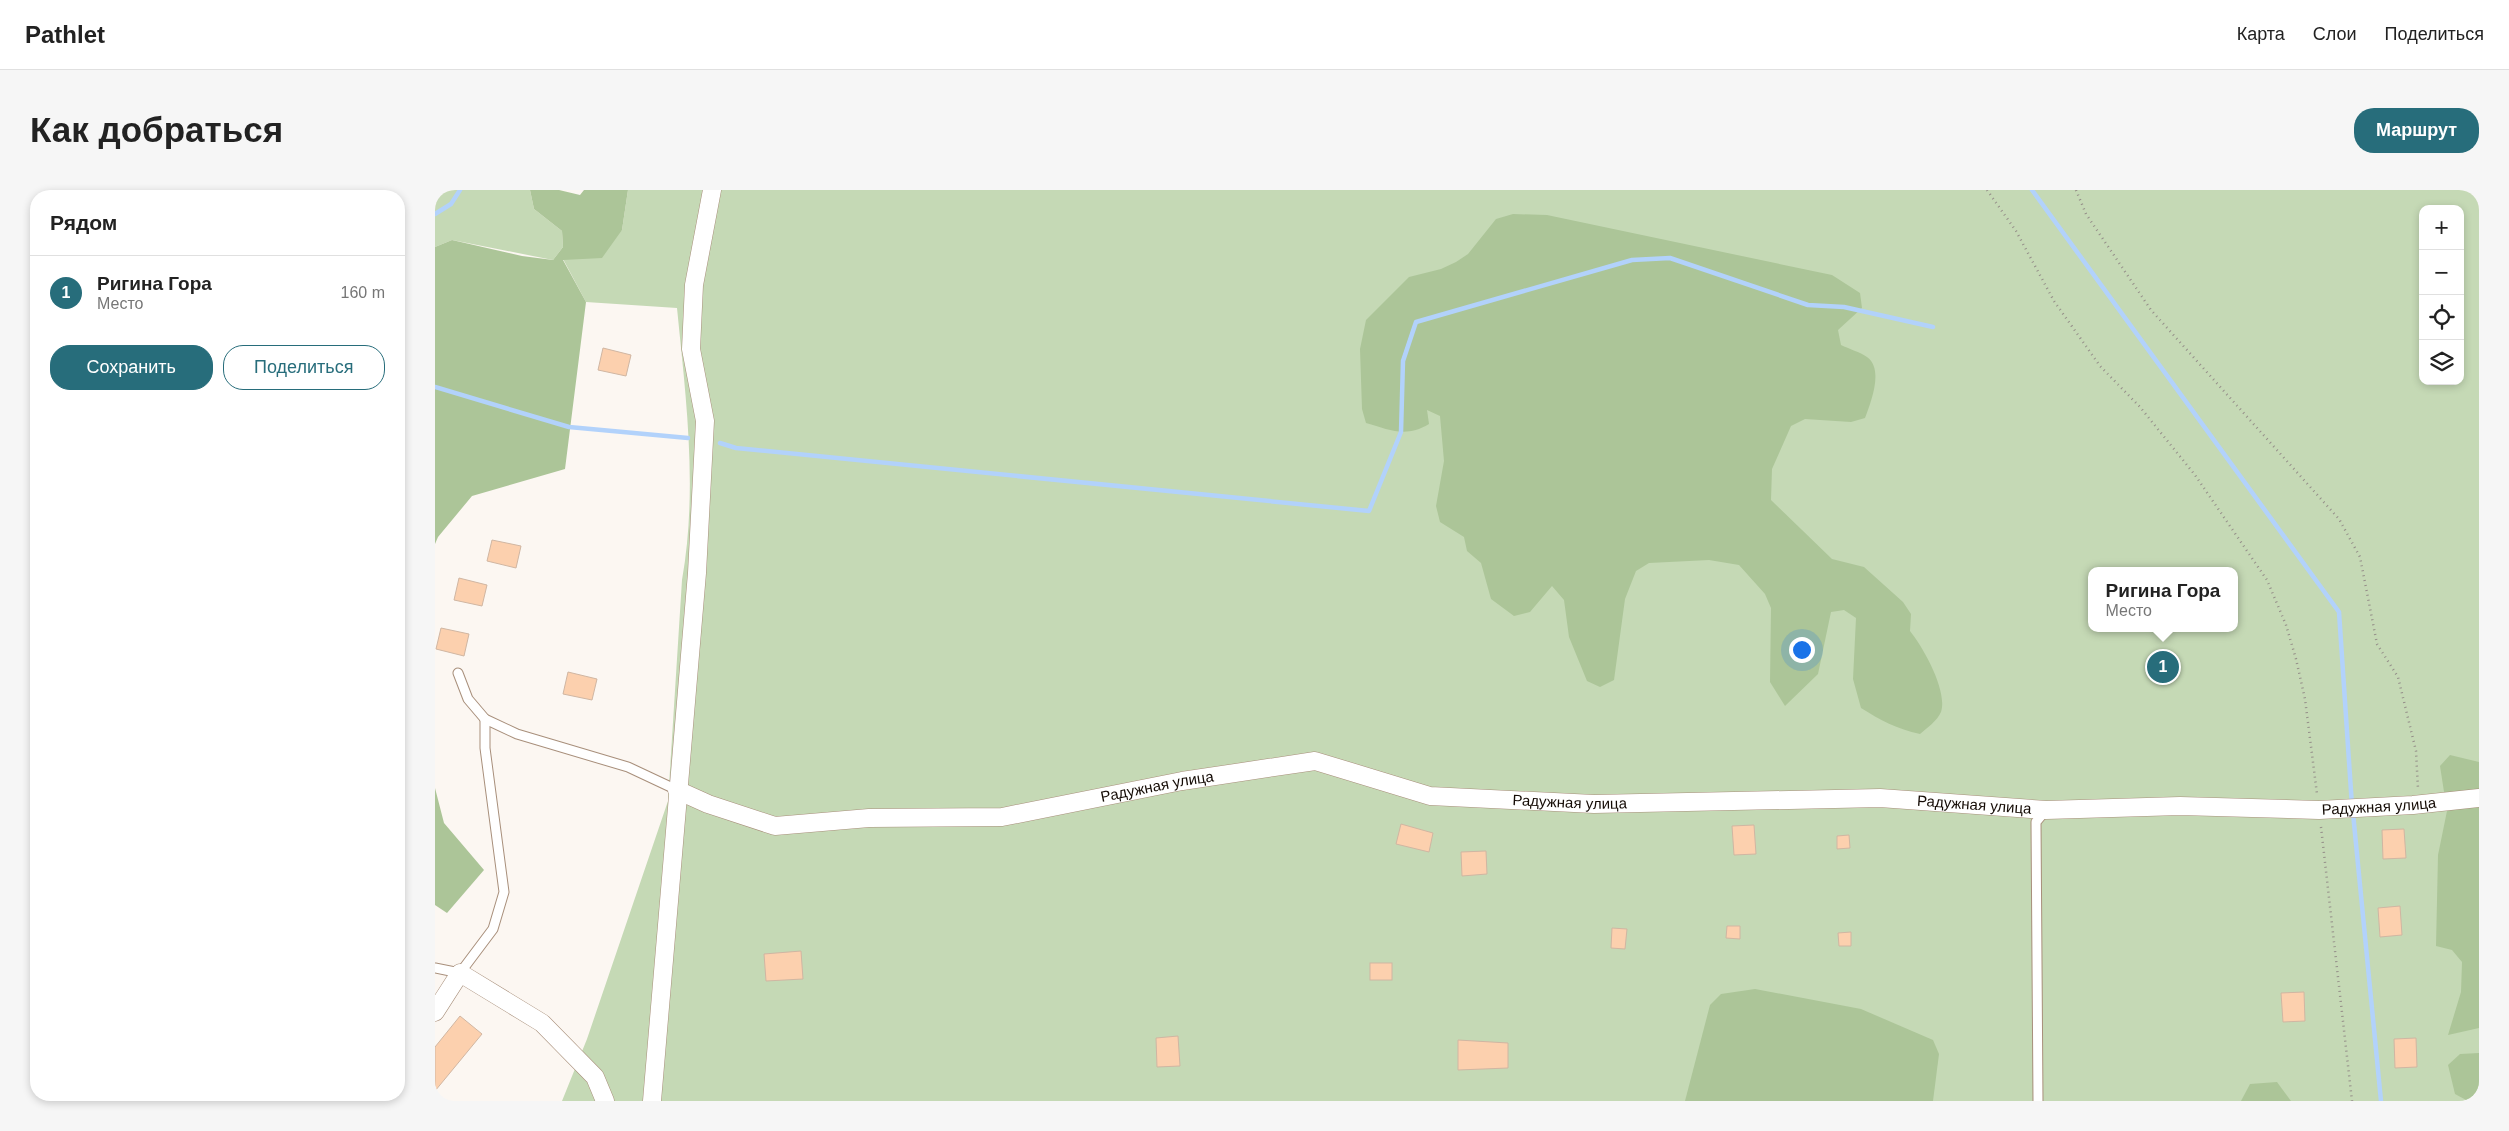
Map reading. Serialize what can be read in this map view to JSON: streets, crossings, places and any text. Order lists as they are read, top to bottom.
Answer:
{
  "streets": {
    "street": ["Радужная улица"]
  },
  "page": {
    "header": "Pathlet",
    "nav": ["Карта", "Слои", "Поделиться"],
    "buttons": [
      "Маршрут",
      ["Сохранить", "Поделиться"]
    ],
    "title": "Как добраться",
    "heading": "Рядом",
    "map_buttons": ["+", "−"],
    "list": [
      {
        "mark": "1",
        "name": "Ригина Гора",
        "note": "Место",
        "value": "160 m"
      }
    ],
    "popup": ["Ригина Гора", "Место"],
    "pins": "1"
  }
}
